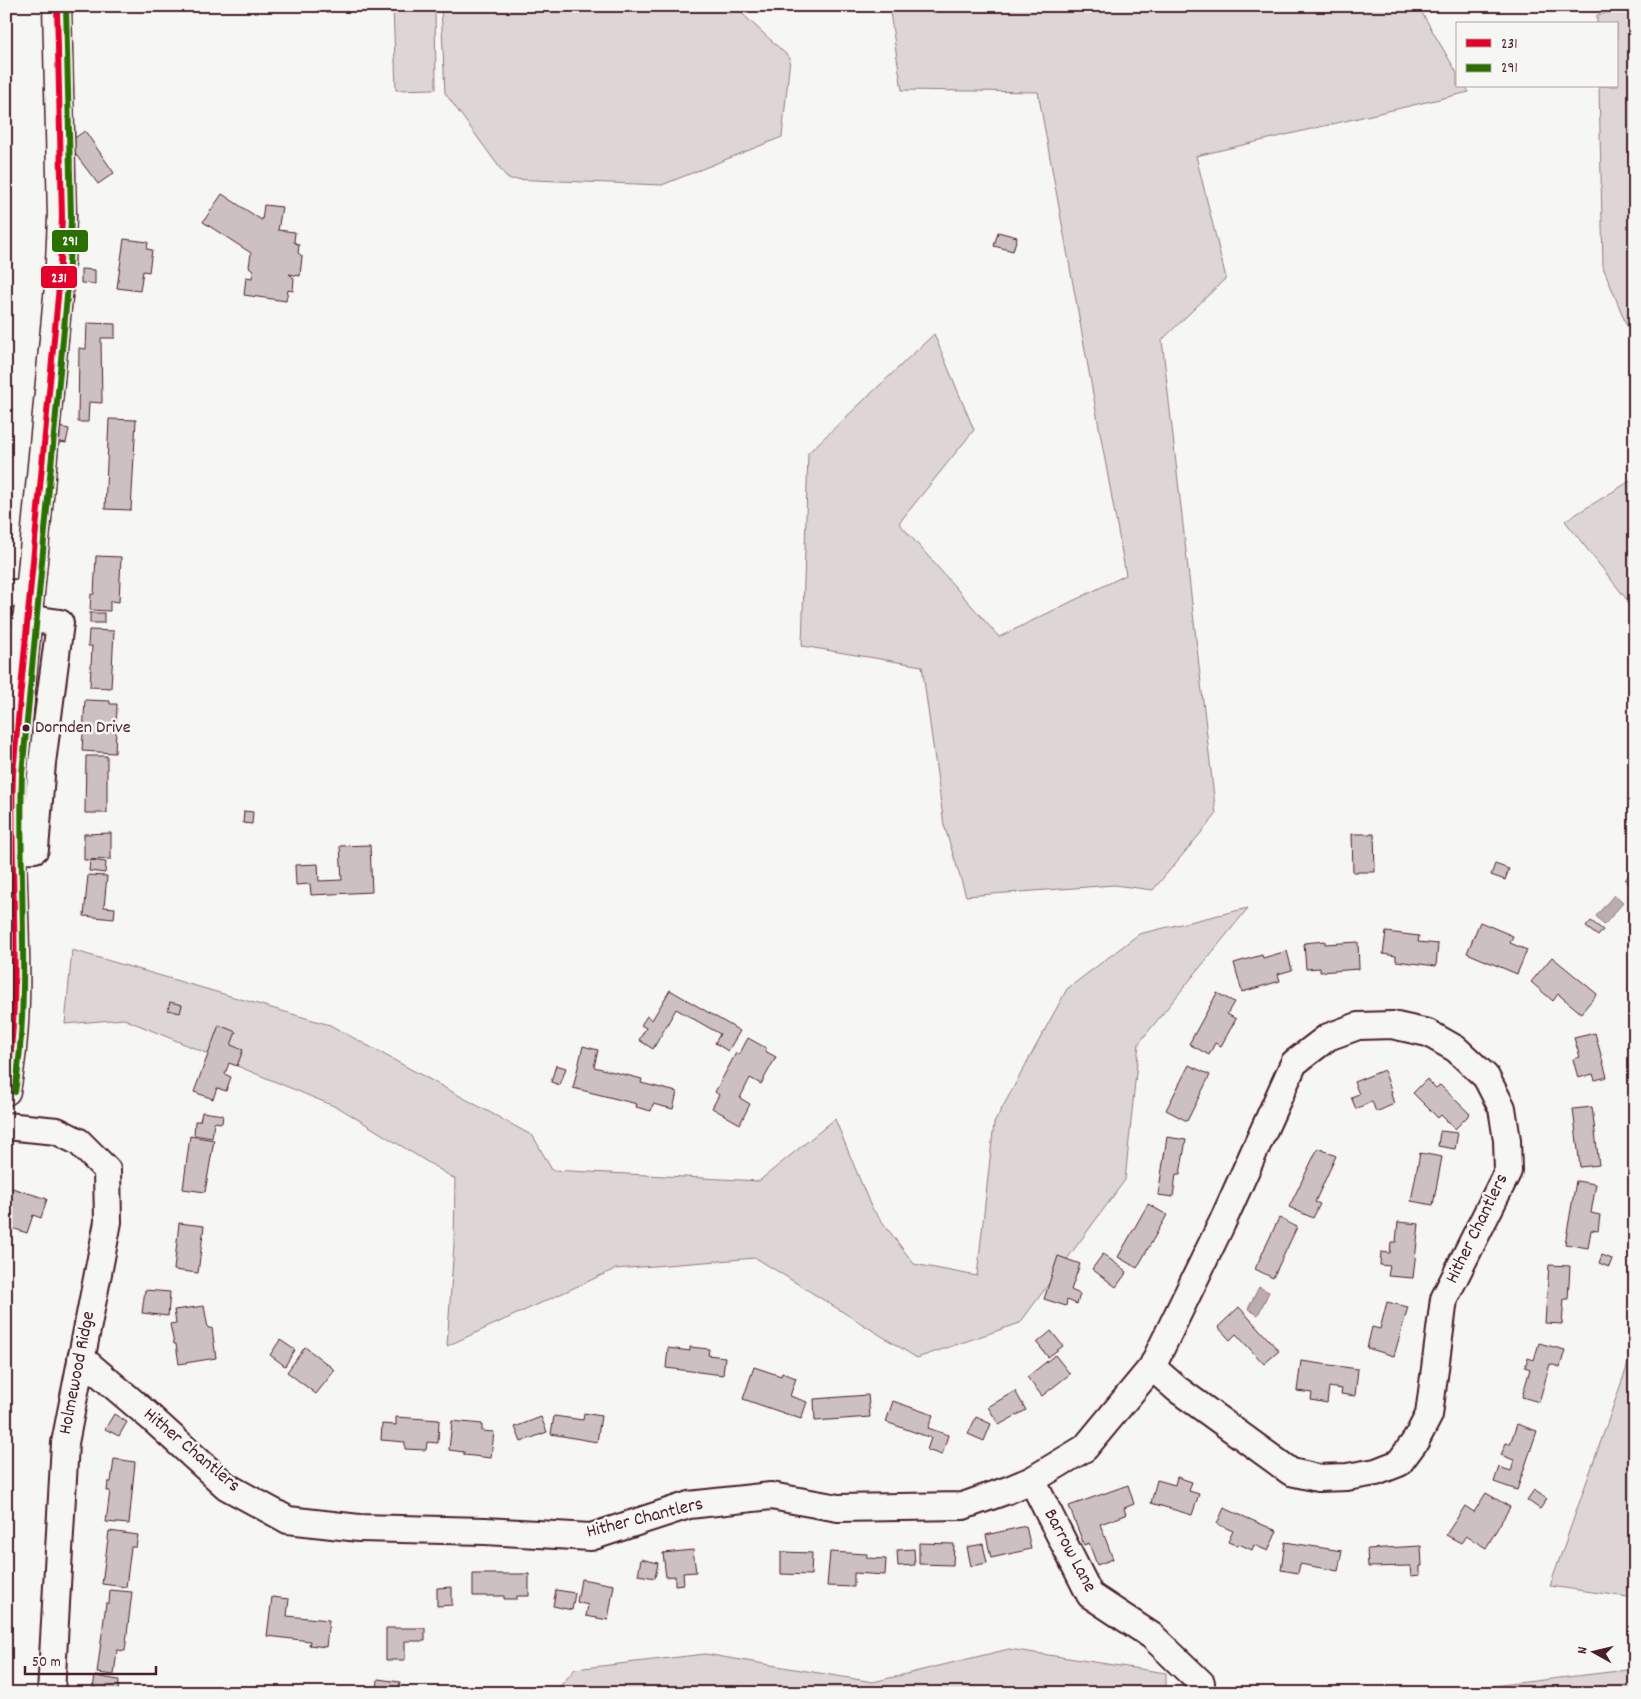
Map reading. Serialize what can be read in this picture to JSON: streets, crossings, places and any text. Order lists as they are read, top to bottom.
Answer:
{
  "streets": {
    "street": ["Hither Chantlers", "Holmewood Ridge", "Barrow Lane"]
  },
  "crossings": [
    ["Hither Chantlers", "Holmewood Ridge"],
    ["Hither Chantlers", "Barrow Lane"]
  ],
  "places": ["Dornden Drive"],
  "lines": ["transit line 231", "transit line 291"],
  "legend": ["231", "291"],
  "scale_bar": "50 m",
  "north": "left"
}
